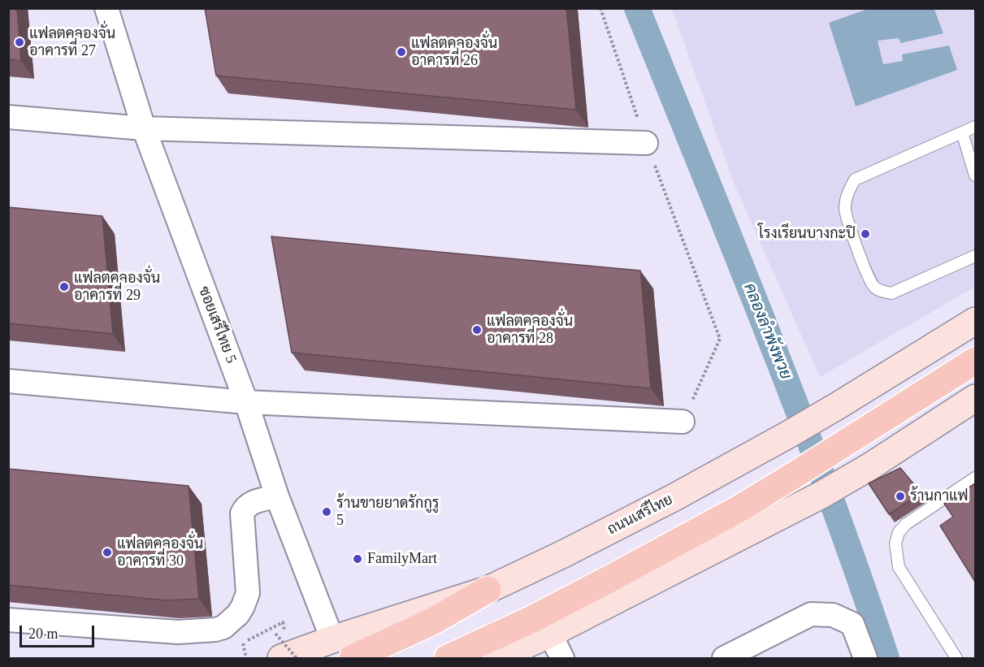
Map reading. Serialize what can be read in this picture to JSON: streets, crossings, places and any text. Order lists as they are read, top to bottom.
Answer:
{
  "streets": {
    "main road": ["ถนนเสรีไทย"],
    "street": ["ซอยเสรีไทย 5"]
  },
  "crossings": [
    ["ซอยเสรีไทย 5", "ถนนเสรีไทย"]
  ],
  "water": ["คลองลำพังพวย"],
  "places": [
    "แฟลตคลองจั่น อาคารที่ 27",
    "แฟลตคลองจั่น อาคารที่ 26",
    "โรงเรียนบางกะปิ",
    "แฟลตคลองจั่น อาคารที่ 29",
    "แฟลตคลองจั่น อาคารที่ 28",
    "ร้านกาแฟ",
    "ร้านขายยาดรักกูรู 5",
    "แฟลตคลองจั่น อาคารที่ 30",
    "FamilyMart"
  ],
  "scale_bar": "20 m"
}
